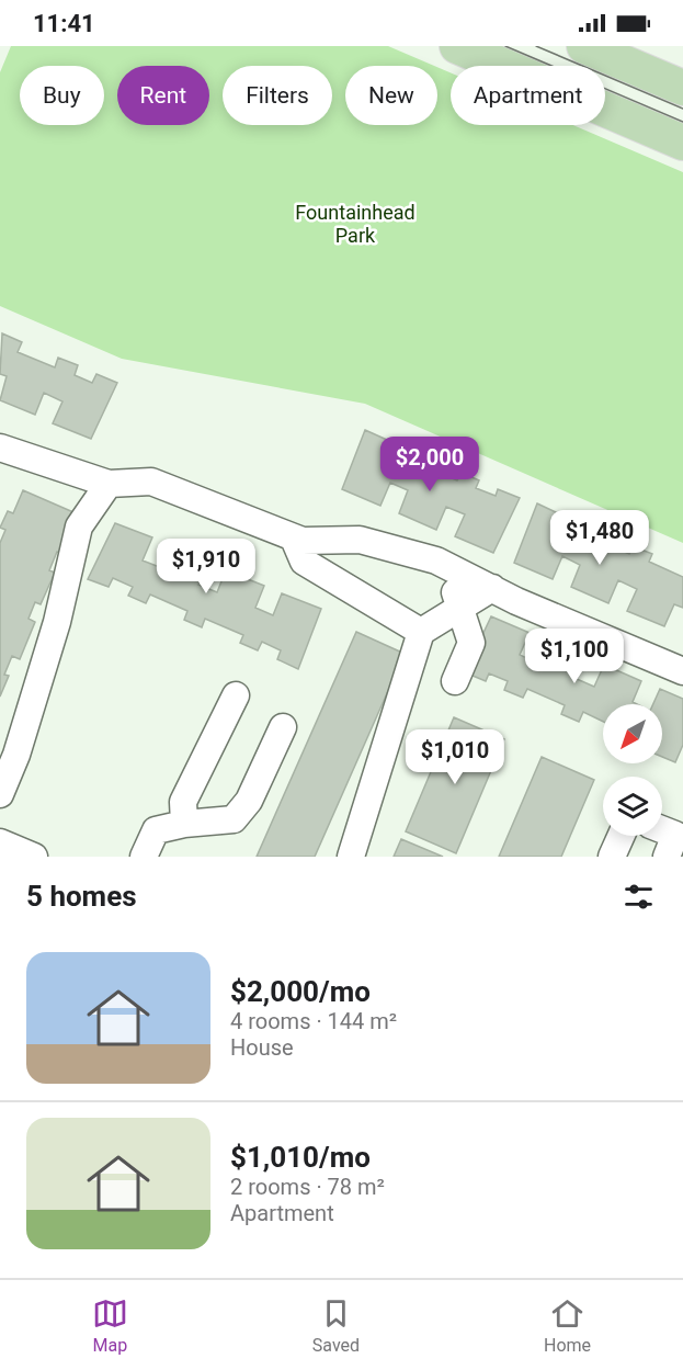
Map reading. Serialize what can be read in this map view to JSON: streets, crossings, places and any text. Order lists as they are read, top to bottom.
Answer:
{
  "parks": ["Fountainhead Park"],
  "north": "bottom left",
  "page": {
    "status": "11:41",
    "chip": [
      "Buy",
      "Rent",
      "Filters",
      "New",
      "Apartment"
    ],
    "price": [
      "$2,000",
      "$1,480",
      "$1,910",
      "$1,100",
      "$1,010"
    ],
    "heading": "5 homes",
    "list": [
      {
        "name": "$2,000/mo",
        "note": "4 rooms · 144 m² · House"
      },
      {
        "name": "$1,010/mo",
        "note": "2 rooms · 78 m² · Apartment"
      }
    ],
    "tabs": ["Map", "Saved", "Home"]
  }
}
